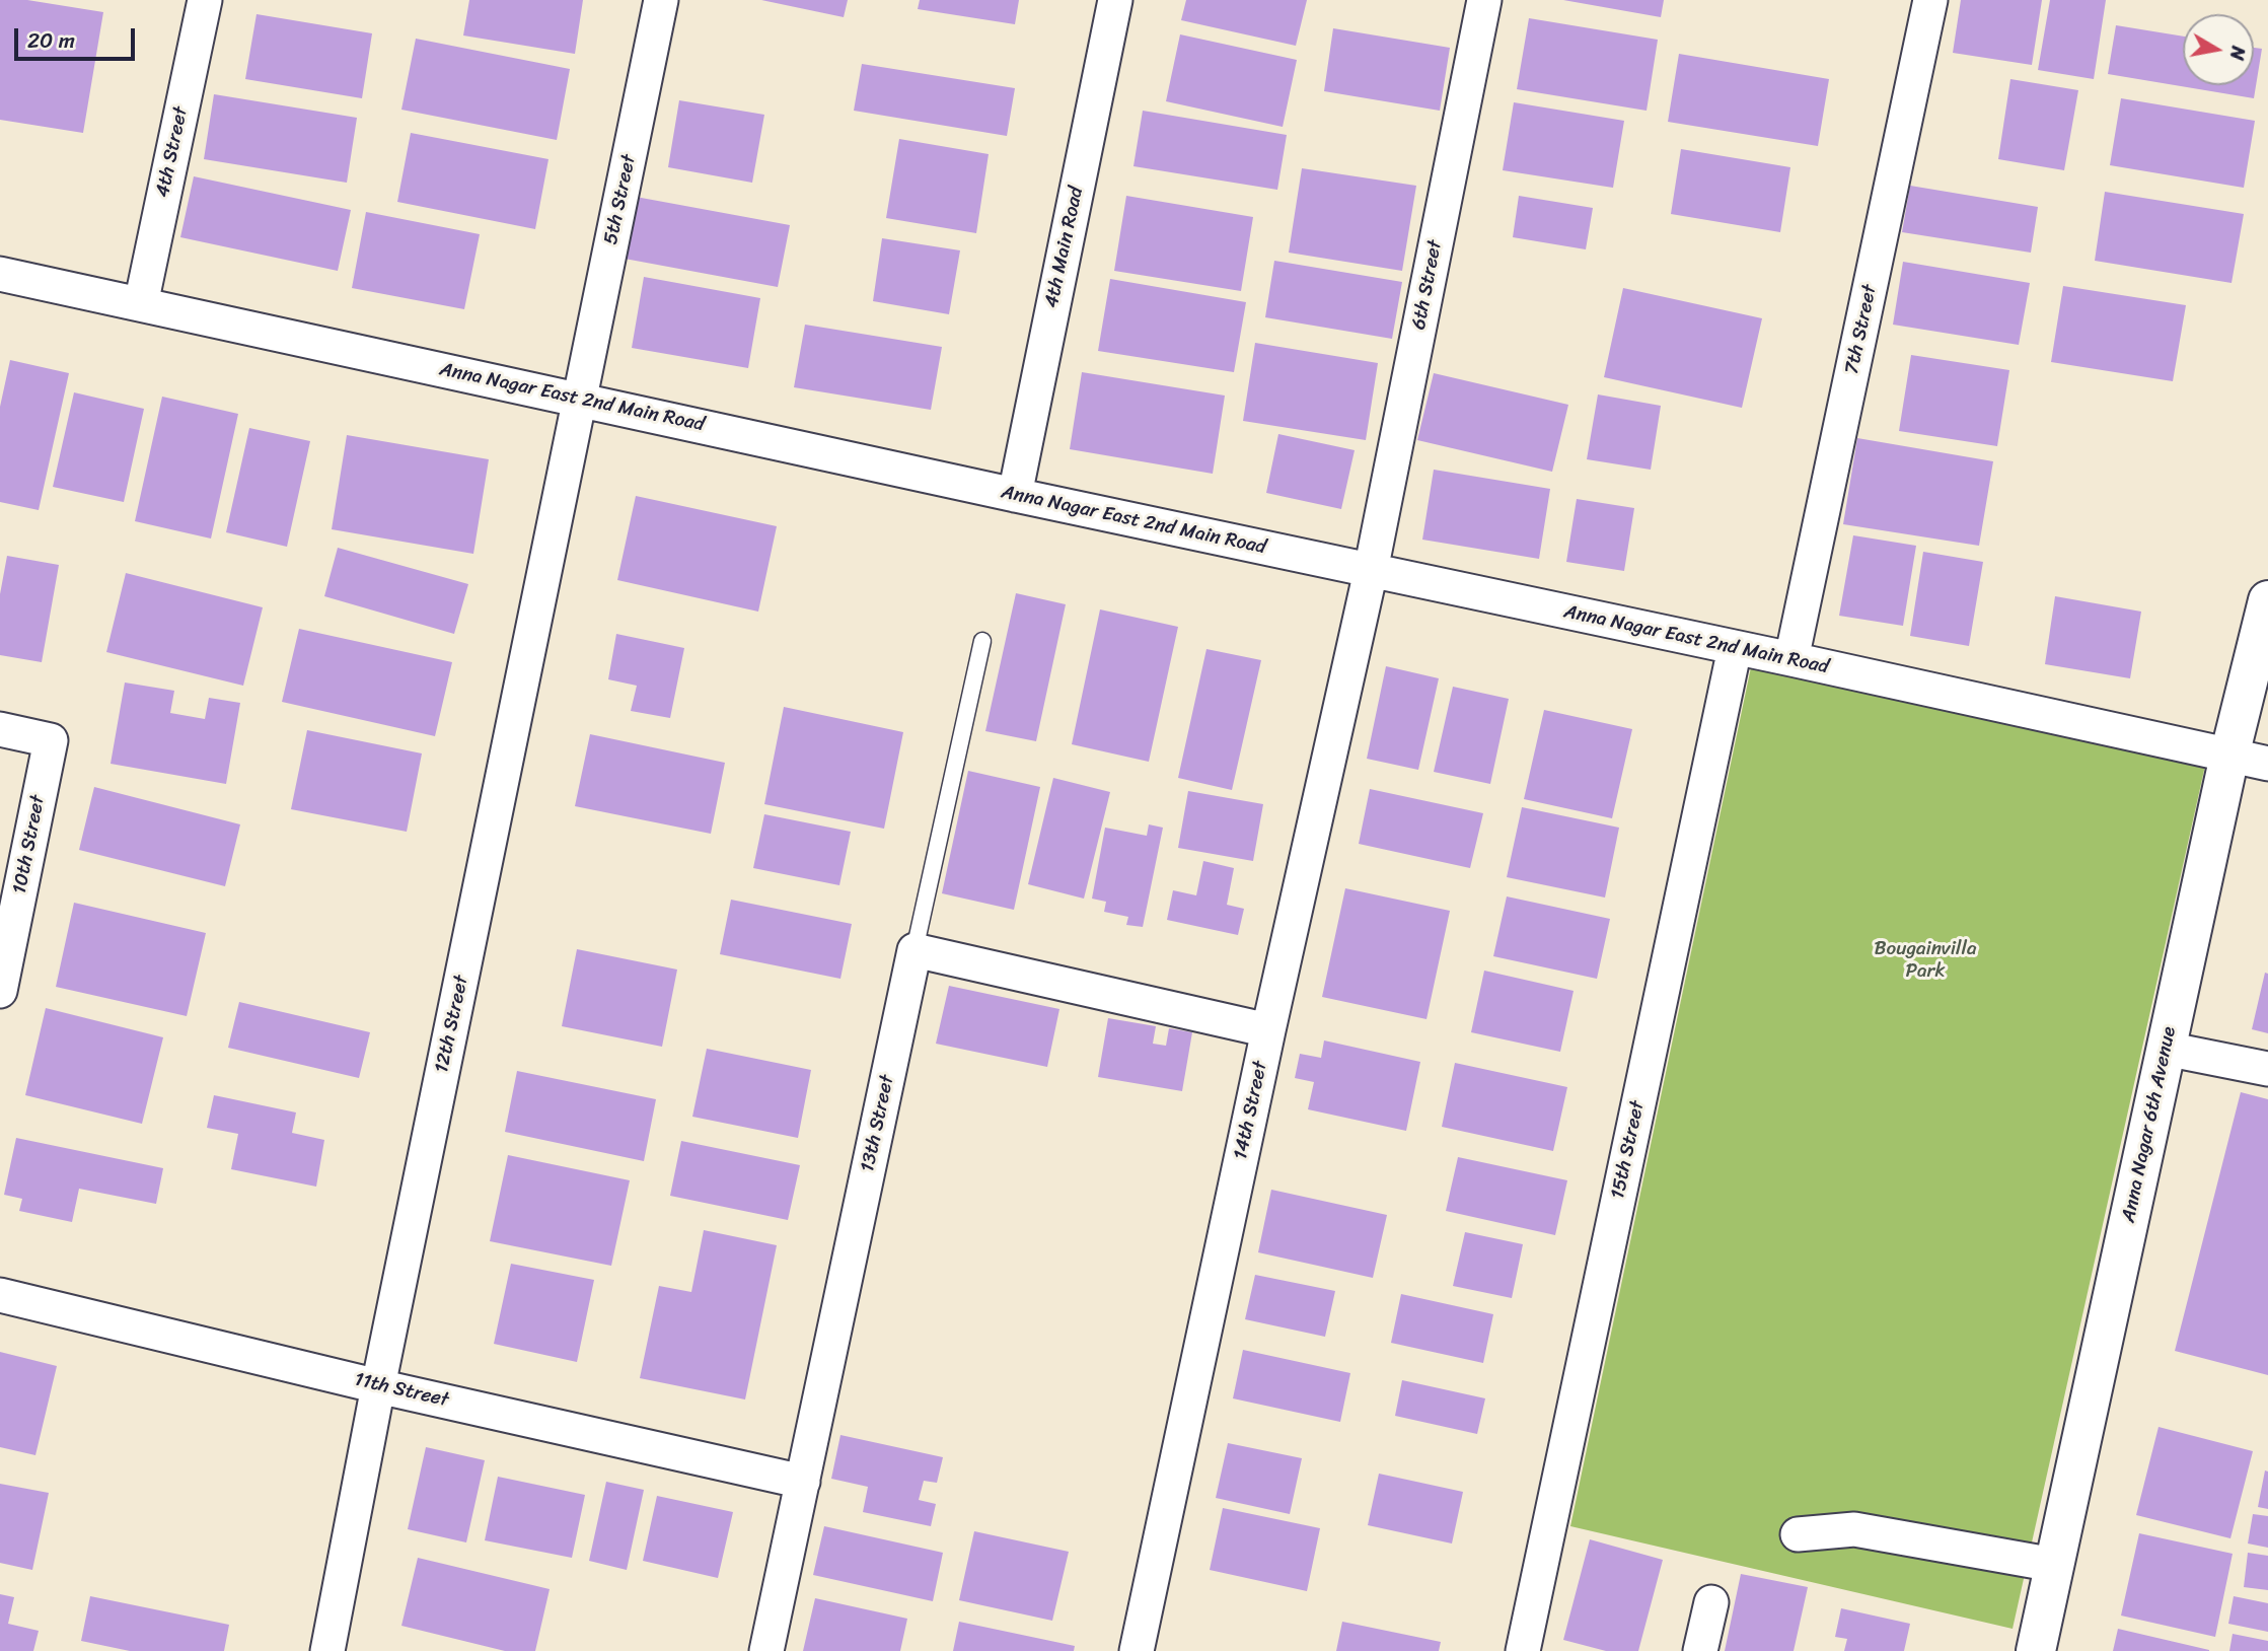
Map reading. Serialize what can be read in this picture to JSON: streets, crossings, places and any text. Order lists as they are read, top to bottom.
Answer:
{
  "streets": {
    "street": [
      "4th Street",
      "5th Street",
      "4th Main Road",
      "6th Street",
      "7th Street",
      "Anna Nagar East 2nd Main Road",
      "10th Street",
      "12th Street",
      "14th Street",
      "13th Street",
      "Anna Nagar 6th Avenue",
      "15th Street",
      "11th Street"
    ]
  },
  "crossings": [
    ["4th Street", "Anna Nagar East 2nd Main Road"],
    ["5th Street", "Anna Nagar East 2nd Main Road"],
    ["5th Street", "12th Street"],
    ["4th Main Road", "Anna Nagar East 2nd Main Road"],
    ["6th Street", "Anna Nagar East 2nd Main Road"],
    ["6th Street", "14th Street"],
    ["7th Street", "Anna Nagar East 2nd Main Road"],
    ["Anna Nagar East 2nd Main Road", "12th Street"],
    ["Anna Nagar East 2nd Main Road", "14th Street"],
    ["Anna Nagar East 2nd Main Road", "Anna Nagar 6th Avenue"],
    ["Anna Nagar East 2nd Main Road", "15th Street"],
    ["12th Street", "11th Street"],
    ["13th Street", "11th Street"]
  ],
  "parks": ["Bougainvilla Park"],
  "scale_bar": "20 m",
  "north": "right"
}
